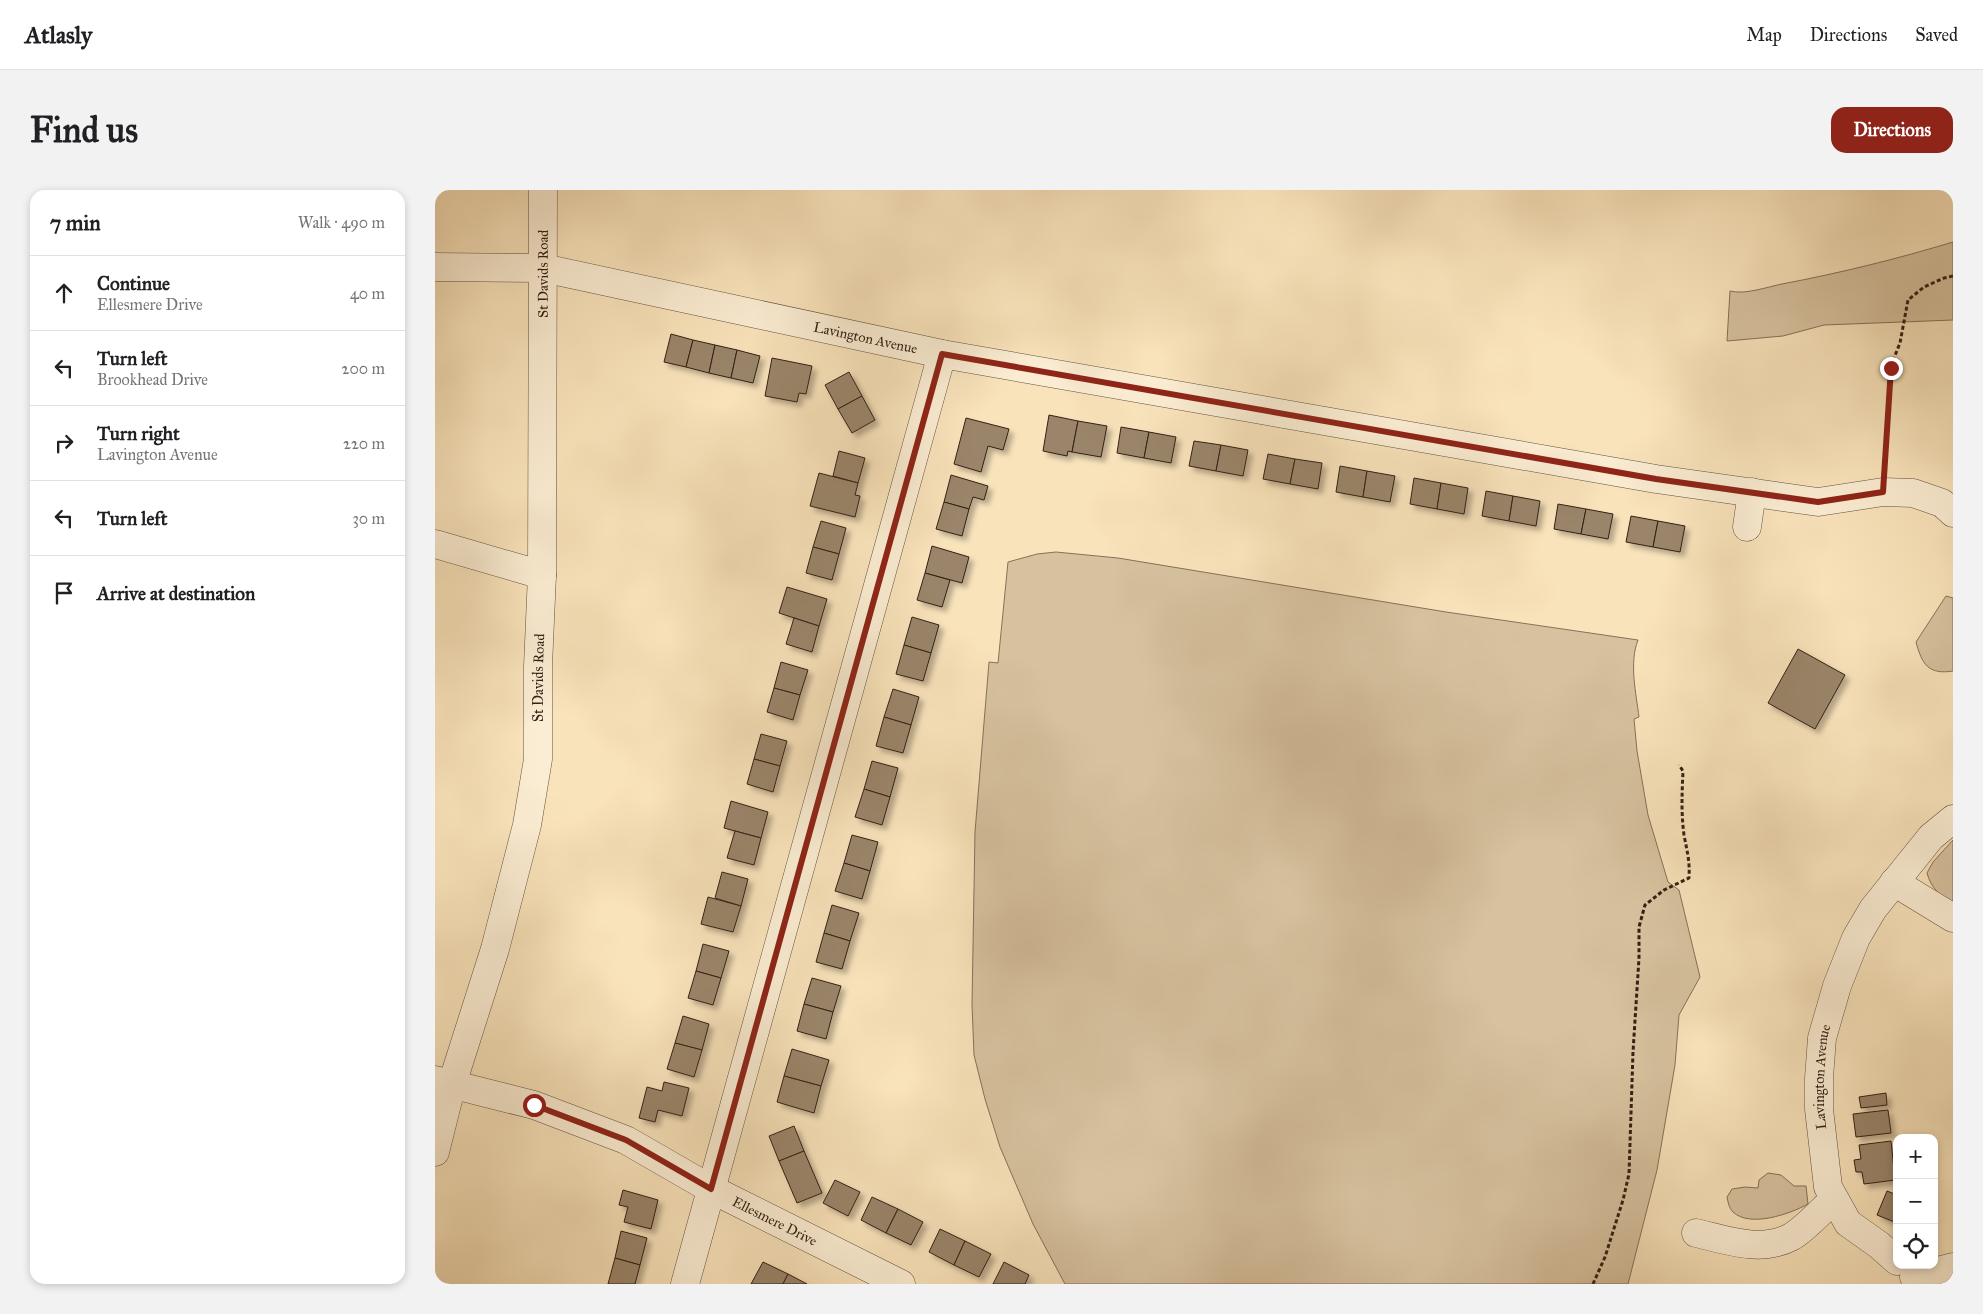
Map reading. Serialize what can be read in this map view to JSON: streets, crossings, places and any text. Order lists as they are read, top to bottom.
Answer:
{
  "streets": {
    "street": ["St Davids Road", "Lavington Avenue", "Ellesmere Drive"]
  },
  "crossings": [
    ["St Davids Road", "Lavington Avenue"],
    ["St Davids Road", "Ellesmere Drive"]
  ],
  "page": {
    "header": "Atlasly",
    "nav": ["Map", "Directions", "Saved"],
    "buttons": "Directions",
    "title": "Find us",
    "heading": ["7 min", "Walk · 490 m"],
    "list": [
      ["Continue", "Ellesmere Drive", "40 m"],
      ["Turn left", "Brookhead Drive", "200 m"],
      ["Turn right", "Lavington Avenue", "220 m"],
      ["Turn left", "30 m"],
      "Arrive at destination"
    ],
    "map_buttons": ["+", "−"]
  }
}
